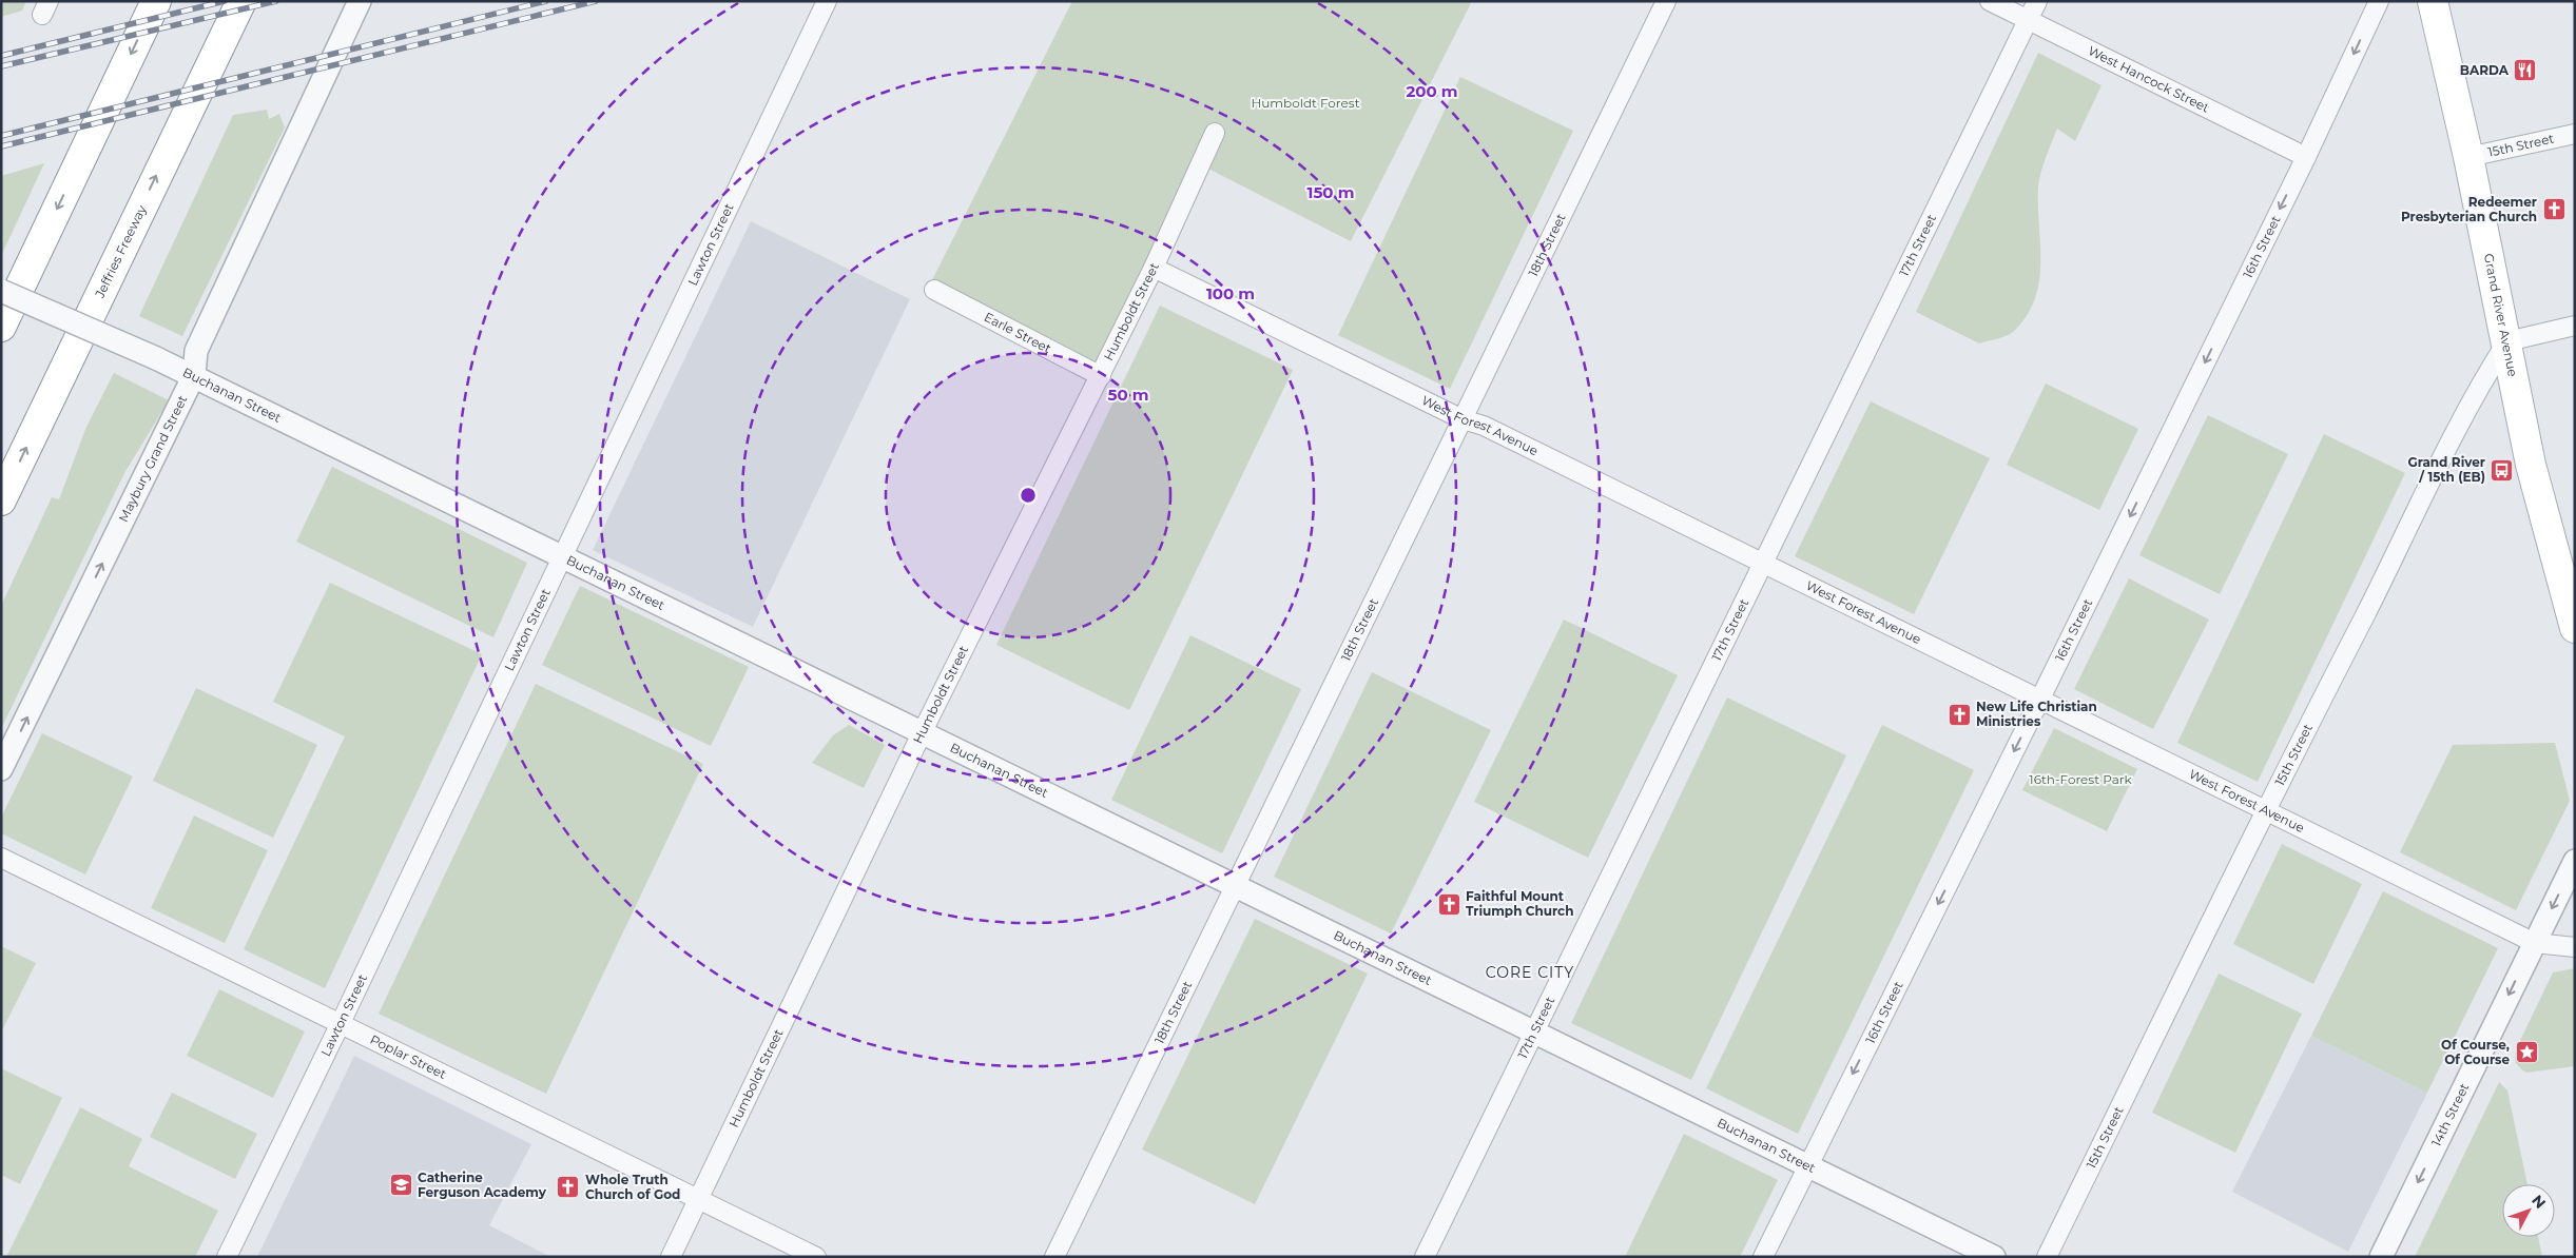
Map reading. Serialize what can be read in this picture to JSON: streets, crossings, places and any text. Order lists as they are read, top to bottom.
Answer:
{
  "streets": {
    "main road": ["Jeffries Freeway", "Grand River Avenue"],
    "street": [
      "West Hancock Street",
      "15th Street",
      "Lawton Street",
      "18th Street",
      "17th Street",
      "16th Street",
      "Humboldt Street",
      "Earle Street",
      "Buchanan Street",
      "West Forest Avenue",
      "Maybury Grand Street",
      "Poplar Street",
      "14th Street"
    ]
  },
  "crossings": [
    ["West Hancock Street", "17th Street"],
    ["West Hancock Street", "16th Street"],
    ["15th Street", "Grand River Avenue"],
    ["15th Street", "West Forest Avenue"],
    ["Lawton Street", "Buchanan Street"],
    ["Lawton Street", "Poplar Street"],
    ["18th Street", "Buchanan Street"],
    ["18th Street", "West Forest Avenue"],
    ["17th Street", "Buchanan Street"],
    ["17th Street", "West Forest Avenue"],
    ["16th Street", "Buchanan Street"],
    ["16th Street", "West Forest Avenue"],
    ["Humboldt Street", "Earle Street"],
    ["Humboldt Street", "Buchanan Street"],
    ["Humboldt Street", "West Forest Avenue"],
    ["Humboldt Street", "Poplar Street"],
    ["Buchanan Street", "Maybury Grand Street"],
    ["West Forest Avenue", "14th Street"]
  ],
  "one_way": ["16th Street", "Maybury Grand Street", "14th Street"],
  "districts": ["CORE CITY"],
  "parks": ["Humboldt Forest", "16th-Forest Park"],
  "places": {
    "restaurant": ["BARDA"],
    "church": [
      "Redeemer Presbyterian Church",
      "New Life Christian Ministries",
      "Faithful Mount Triumph Church",
      "Whole Truth Church of God"
    ],
    "bus stop": ["Grand River / 15th (EB)"],
    "place": ["Of Course, Of Course"],
    "school or university": ["Catherine Ferguson Academy"]
  },
  "north": "top right",
  "rings": [
    "200 m",
    "150 m",
    "100 m",
    "50 m"
  ]
}
